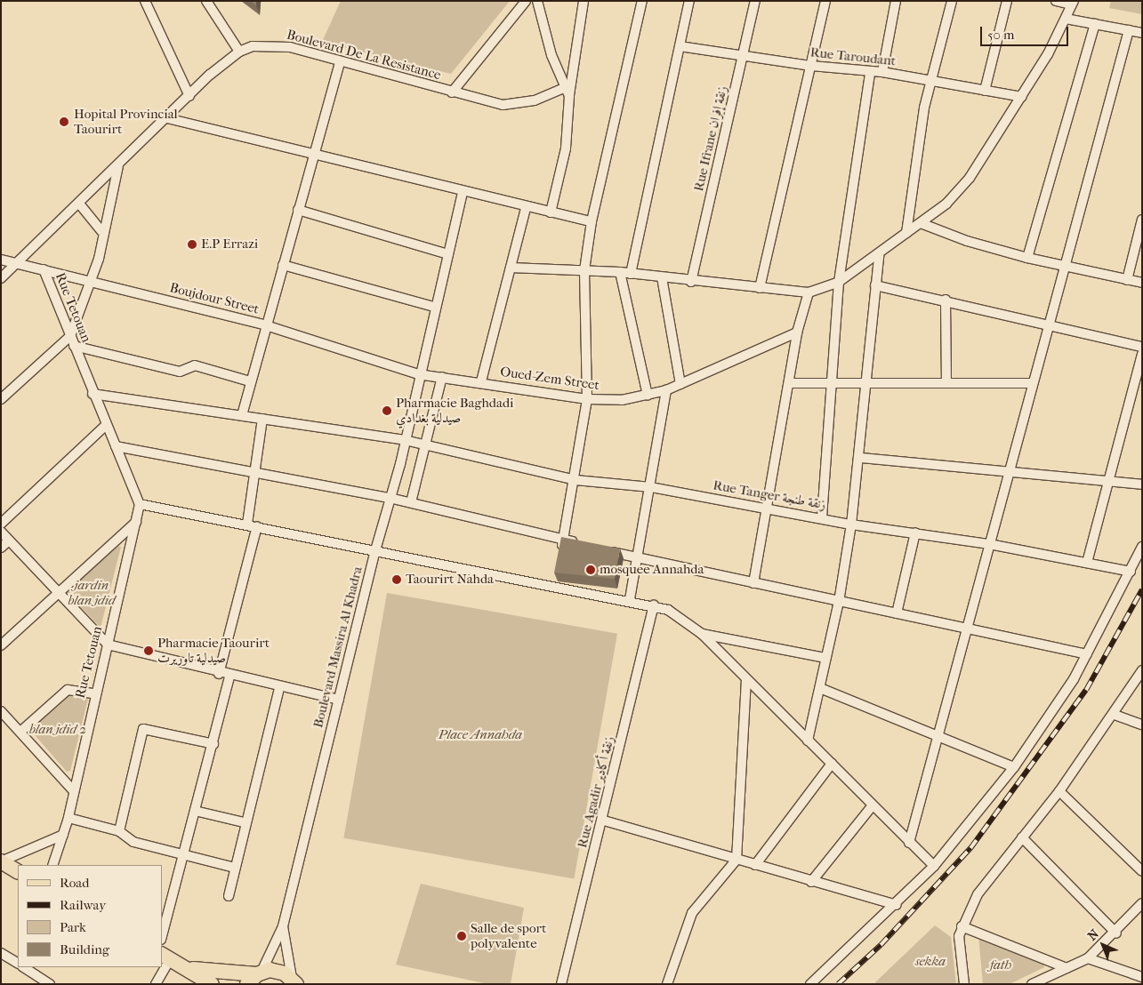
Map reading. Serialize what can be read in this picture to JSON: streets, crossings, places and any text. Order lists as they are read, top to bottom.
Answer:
{
  "streets": {
    "street": [
      "Boulevard De La Resistance",
      "Rue Taroudant",
      "Rue Ifrane زنقة إفران",
      "Boujdour Street",
      "Rue Tetouan",
      "Oued-Zem Street",
      "Rue Tanger زنقة طنجة",
      "Boulevard Massira Al Khadra",
      "Rue Agadir زنقة أكادير"
    ]
  },
  "crossings": [
    ["Boulevard De La Resistance", "Boujdour Street"],
    ["Rue Taroudant", "Rue Ifrane زنقة إفران"],
    ["Boujdour Street", "Rue Tetouan"],
    ["Boujdour Street", "Oued-Zem Street"],
    ["Boujdour Street", "Boulevard Massira Al Khadra"],
    ["Rue Tetouan", "Rue Tanger زنقة طنجة"],
    ["Oued-Zem Street", "Boulevard Massira Al Khadra"],
    ["Rue Tanger زنقة طنجة", "Boulevard Massira Al Khadra"]
  ],
  "parks": [
    "jardin blan jdid",
    "blan jdid 2",
    "Place Annahda",
    "sekka",
    "fath"
  ],
  "places": [
    "Hopital Provincial Taourirt",
    "E.P Errazi",
    "Pharmacie Baghdadi صيدلية بغدادي",
    "mosquee Annahda",
    "Taourirt Nahda",
    "Pharmacie Taourirt صيدلية تاوريرت",
    "Salle de sport polyvalente"
  ],
  "legend": [
    "Road",
    "Railway",
    "Park",
    "Building"
  ],
  "scale_bar": "50 m",
  "north": "top left"
}
